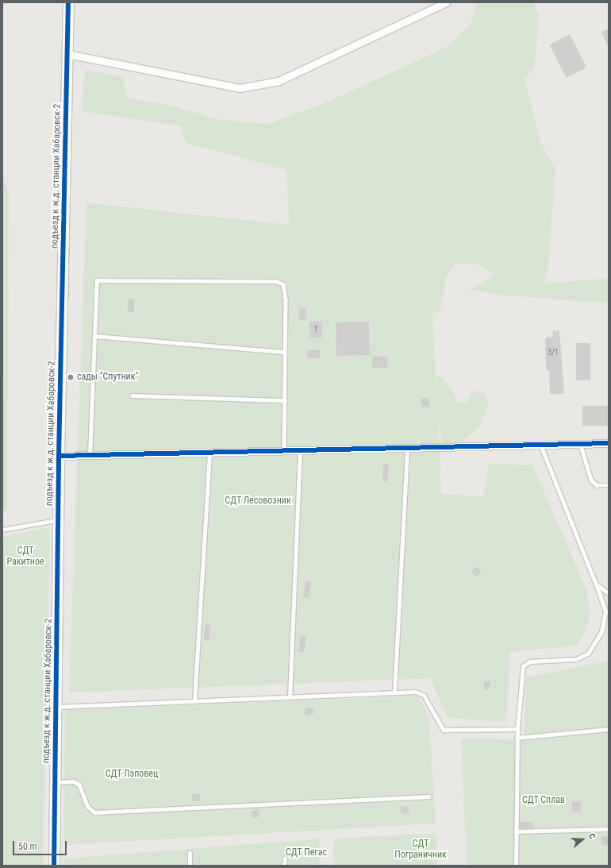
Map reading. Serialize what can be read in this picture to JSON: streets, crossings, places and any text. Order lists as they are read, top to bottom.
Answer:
{
  "streets": {
    "street": ["подъезд к ж.д. станции Хабаровск-2"]
  },
  "parks": [
    "СДТ Лесовозник",
    "СДТ Ракитное",
    "СДТ Лэповец",
    "СДТ Сплав",
    "СДТ Пограничник",
    "СДТ Пегас"
  ],
  "places": ["сады \"Спутник\""],
  "house_numbers": ["1", "3/1"],
  "scale_bar": "50 m",
  "north": "right"
}
